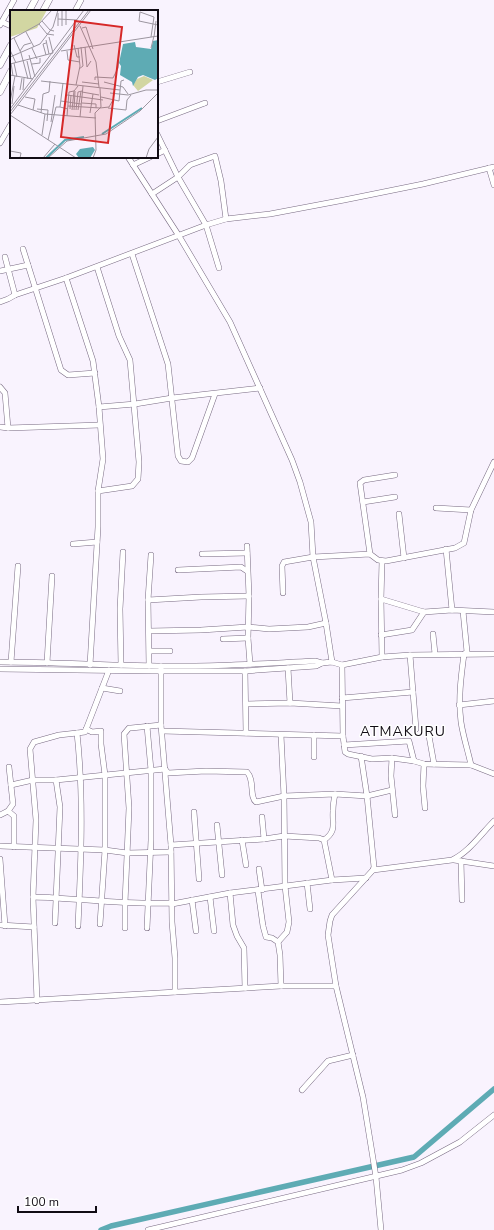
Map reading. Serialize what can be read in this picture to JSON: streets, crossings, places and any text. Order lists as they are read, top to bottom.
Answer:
{
  "districts": ["ATMAKURU"],
  "scale_bar": "100 m"
}
